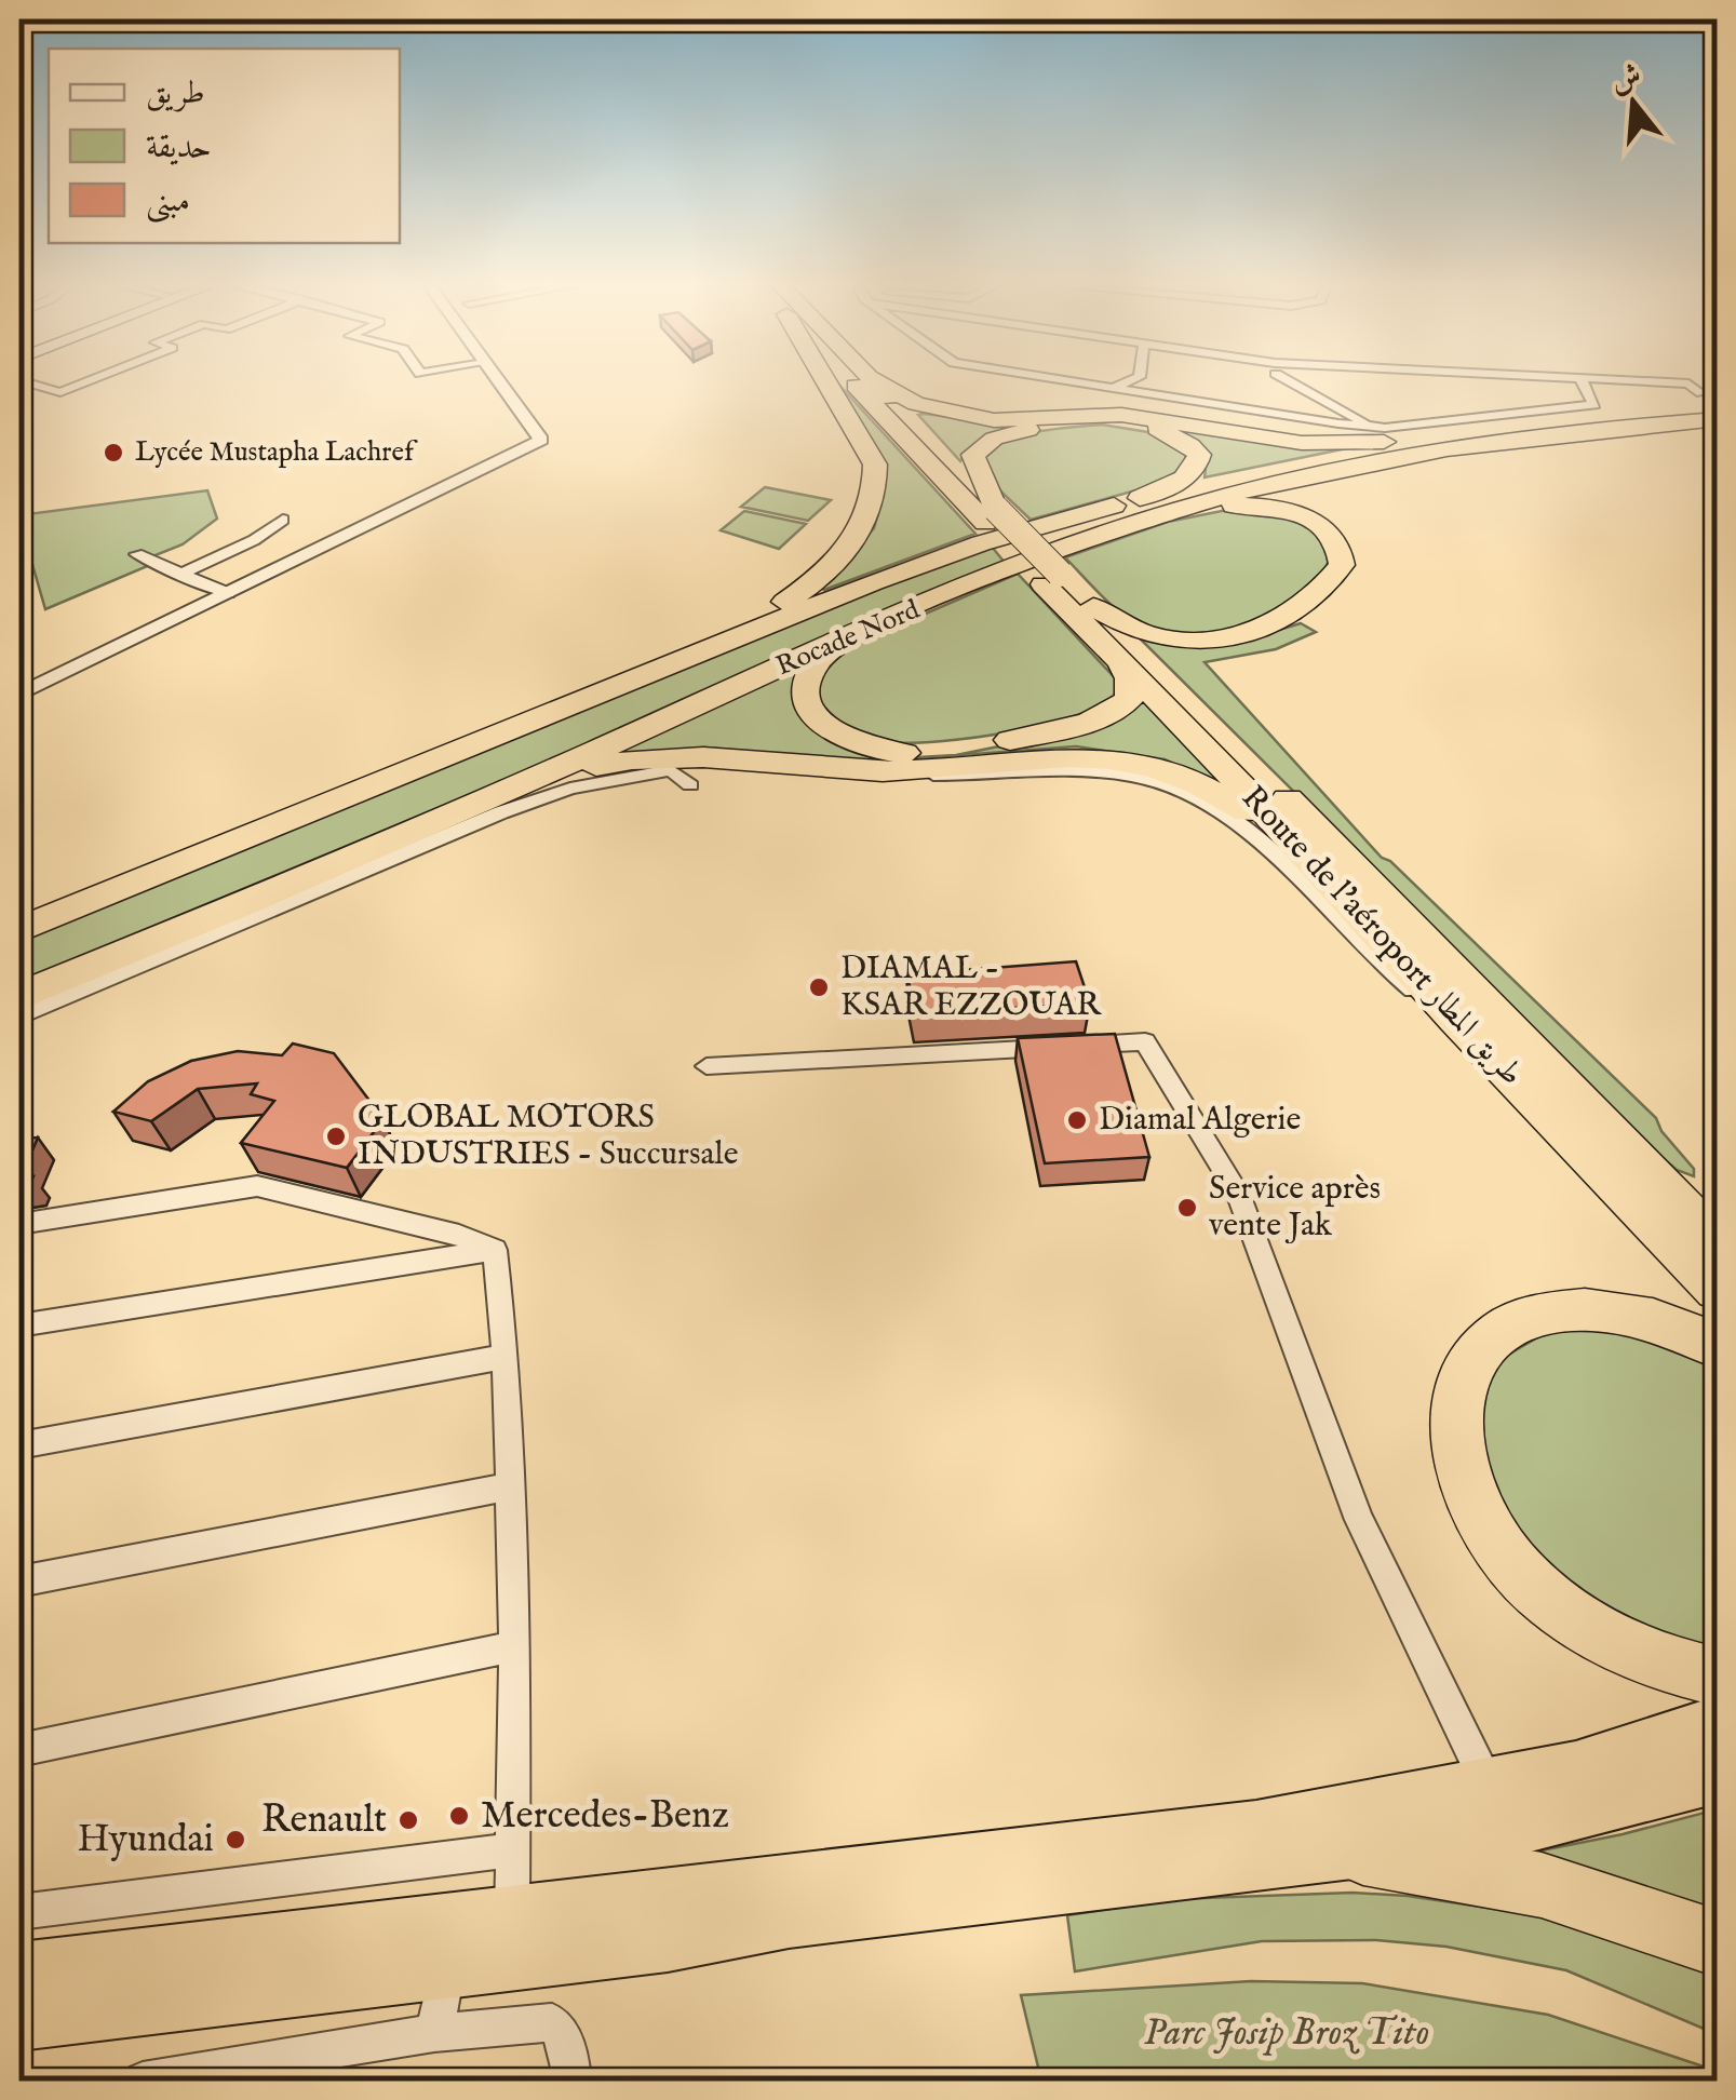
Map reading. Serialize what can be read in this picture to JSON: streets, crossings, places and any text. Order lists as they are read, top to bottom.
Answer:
{
  "streets": {
    "highway": ["Rocade Nord", "Route de l'aéroport طريق المطار"]
  },
  "parks": ["Parc Josip Broz Tito"],
  "places": [
    "Lycée Mustapha Lachref",
    "DIAMAL - KSAR EZZOUAR",
    "Diamal Algerie",
    "GLOBAL MOTORS INDUSTRIES - Succursale",
    "Service après vente Jak",
    "Mercedes-Benz",
    "Renault",
    "Hyundai"
  ],
  "legend": ["طريق", "حديقة", "مبنى"],
  "north": "top"
}
